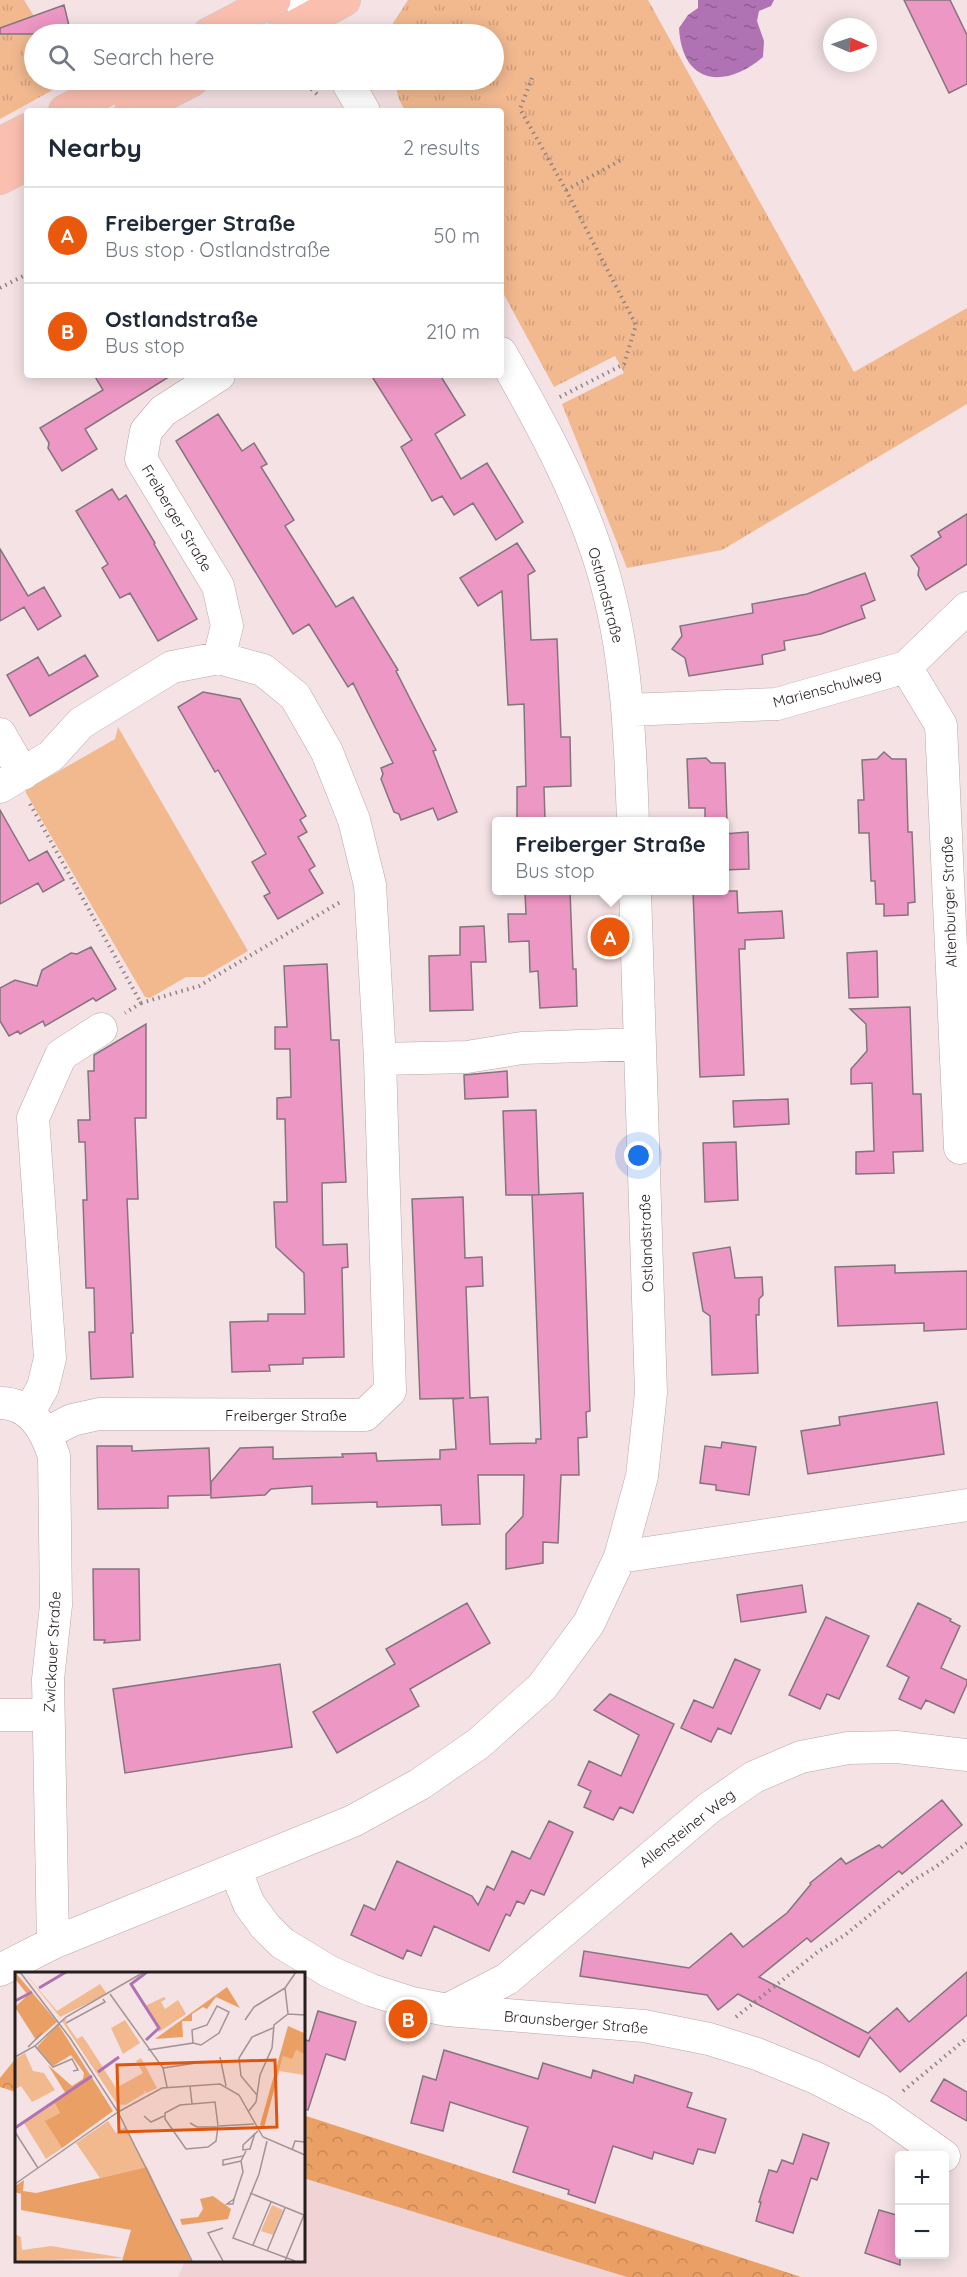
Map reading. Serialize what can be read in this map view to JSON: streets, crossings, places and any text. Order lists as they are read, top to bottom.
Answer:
{
  "streets": {
    "street": [
      "Freiberger Straße",
      "Ostlandstraße",
      "Marienschulweg",
      "Altenburger Straße",
      "Zwickauer Straße",
      "Allensteiner Weg",
      "Braunsberger Straße"
    ]
  },
  "crossings": [
    ["Freiberger Straße", "Zwickauer Straße"],
    ["Ostlandstraße", "Marienschulweg"],
    ["Ostlandstraße", "Zwickauer Straße"],
    ["Ostlandstraße", "Braunsberger Straße"],
    ["Marienschulweg", "Altenburger Straße"],
    ["Allensteiner Weg", "Braunsberger Straße"]
  ],
  "north": "right",
  "page": {
    "search": "Search here",
    "heading": ["Nearby", "2 results"],
    "list": [
      {
        "mark": "A",
        "name": "Freiberger Straße",
        "note": "Bus stop · Ostlandstraße",
        "value": "50 m"
      },
      {
        "mark": "B",
        "name": "Ostlandstraße",
        "note": "Bus stop",
        "value": "210 m"
      }
    ],
    "popup": ["Freiberger Straße", "Bus stop"],
    "pins": ["A", "B"],
    "map_buttons": ["+", "−"]
  }
}
